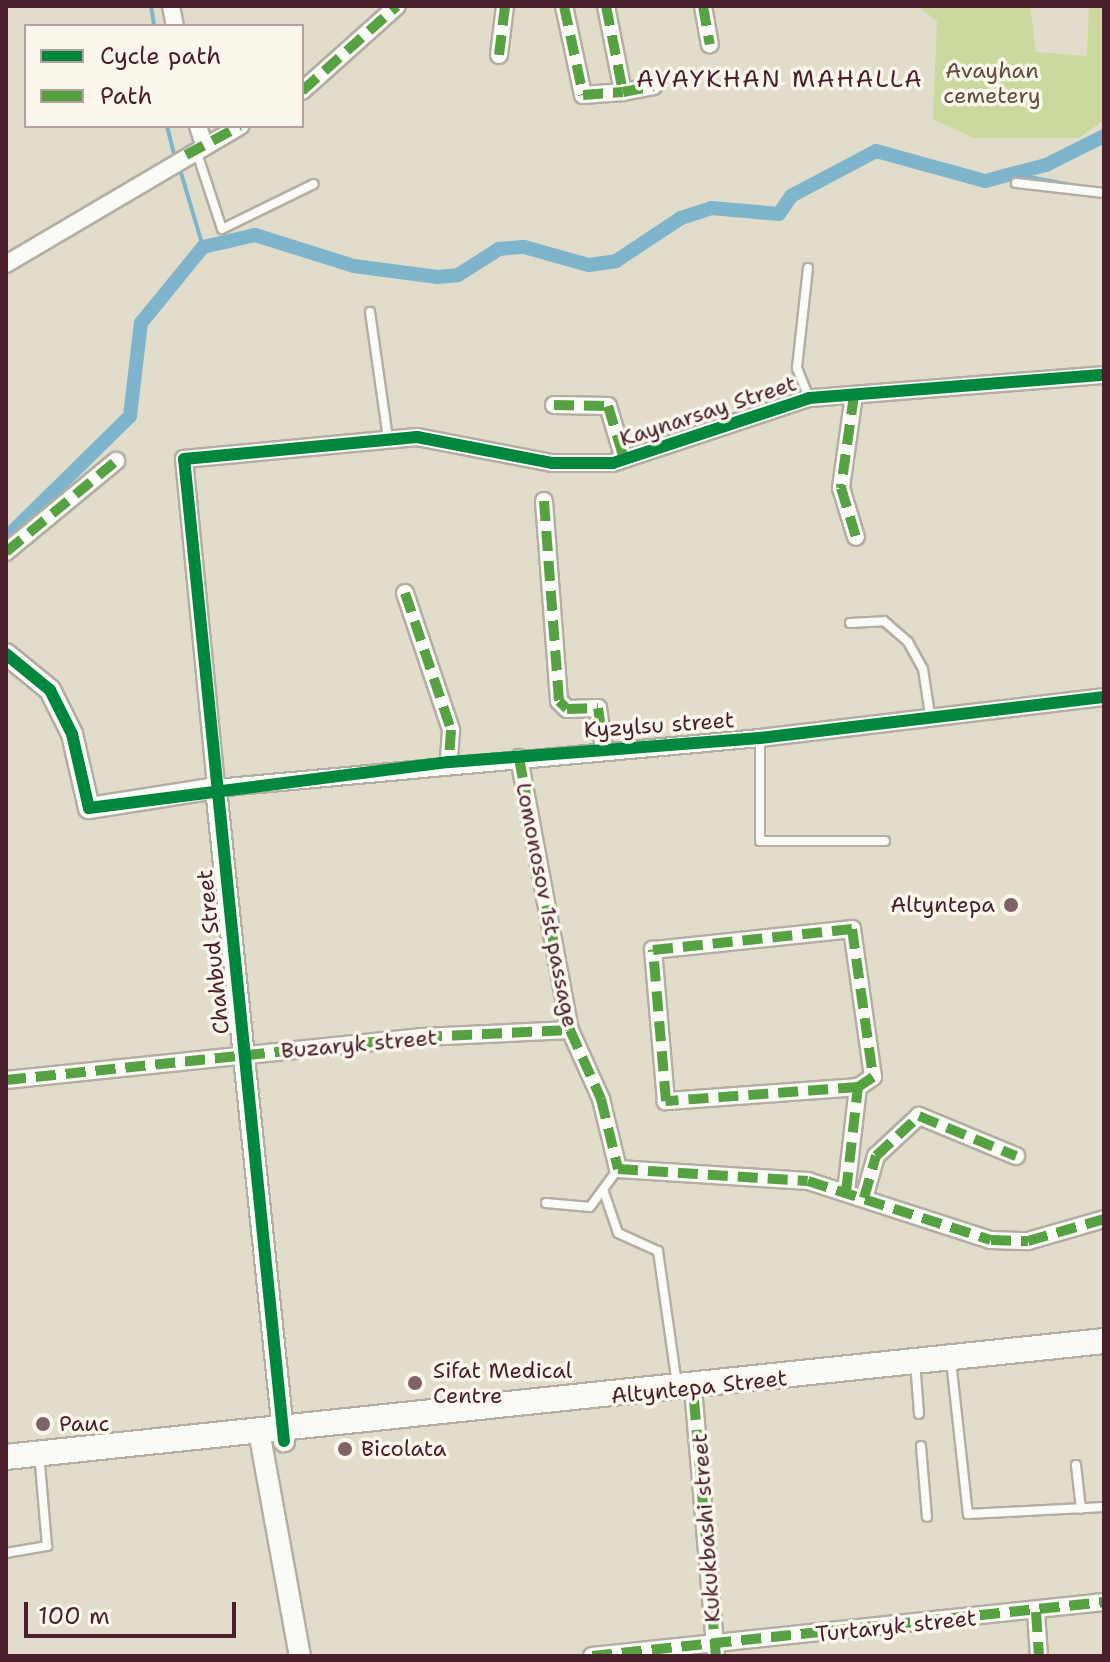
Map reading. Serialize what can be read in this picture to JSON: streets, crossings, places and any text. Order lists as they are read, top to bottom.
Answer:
{
  "streets": {
    "main road": ["Altyntepa Street"],
    "street": [
      "Kaynarsay Street",
      "Kyzylsu street",
      "Lomonosov 1st passage",
      "Chahbud Street",
      "Buzaryk street",
      "Kukukbashi street",
      "Turtaryk street"
    ]
  },
  "crossings": [
    ["Kaynarsay Street", "Chahbud Street"],
    ["Kyzylsu street", "Lomonosov 1st passage"],
    ["Kyzylsu street", "Chahbud Street"],
    ["Lomonosov 1st passage", "Buzaryk street"],
    ["Chahbud Street", "Buzaryk street"],
    ["Chahbud Street", "Altyntepa Street"],
    ["Altyntepa Street", "Kukukbashi street"],
    ["Kukukbashi street", "Turtaryk street"]
  ],
  "districts": ["AVAYKHAN MAHALLA"],
  "parks": ["Avayhan cemetery"],
  "places": [
    "Altyntepa",
    "Sifat Medical Centre",
    "Раис",
    "Bicolata"
  ],
  "legend": ["Cycle path", "Path"],
  "scale_bar": "100 m"
}
